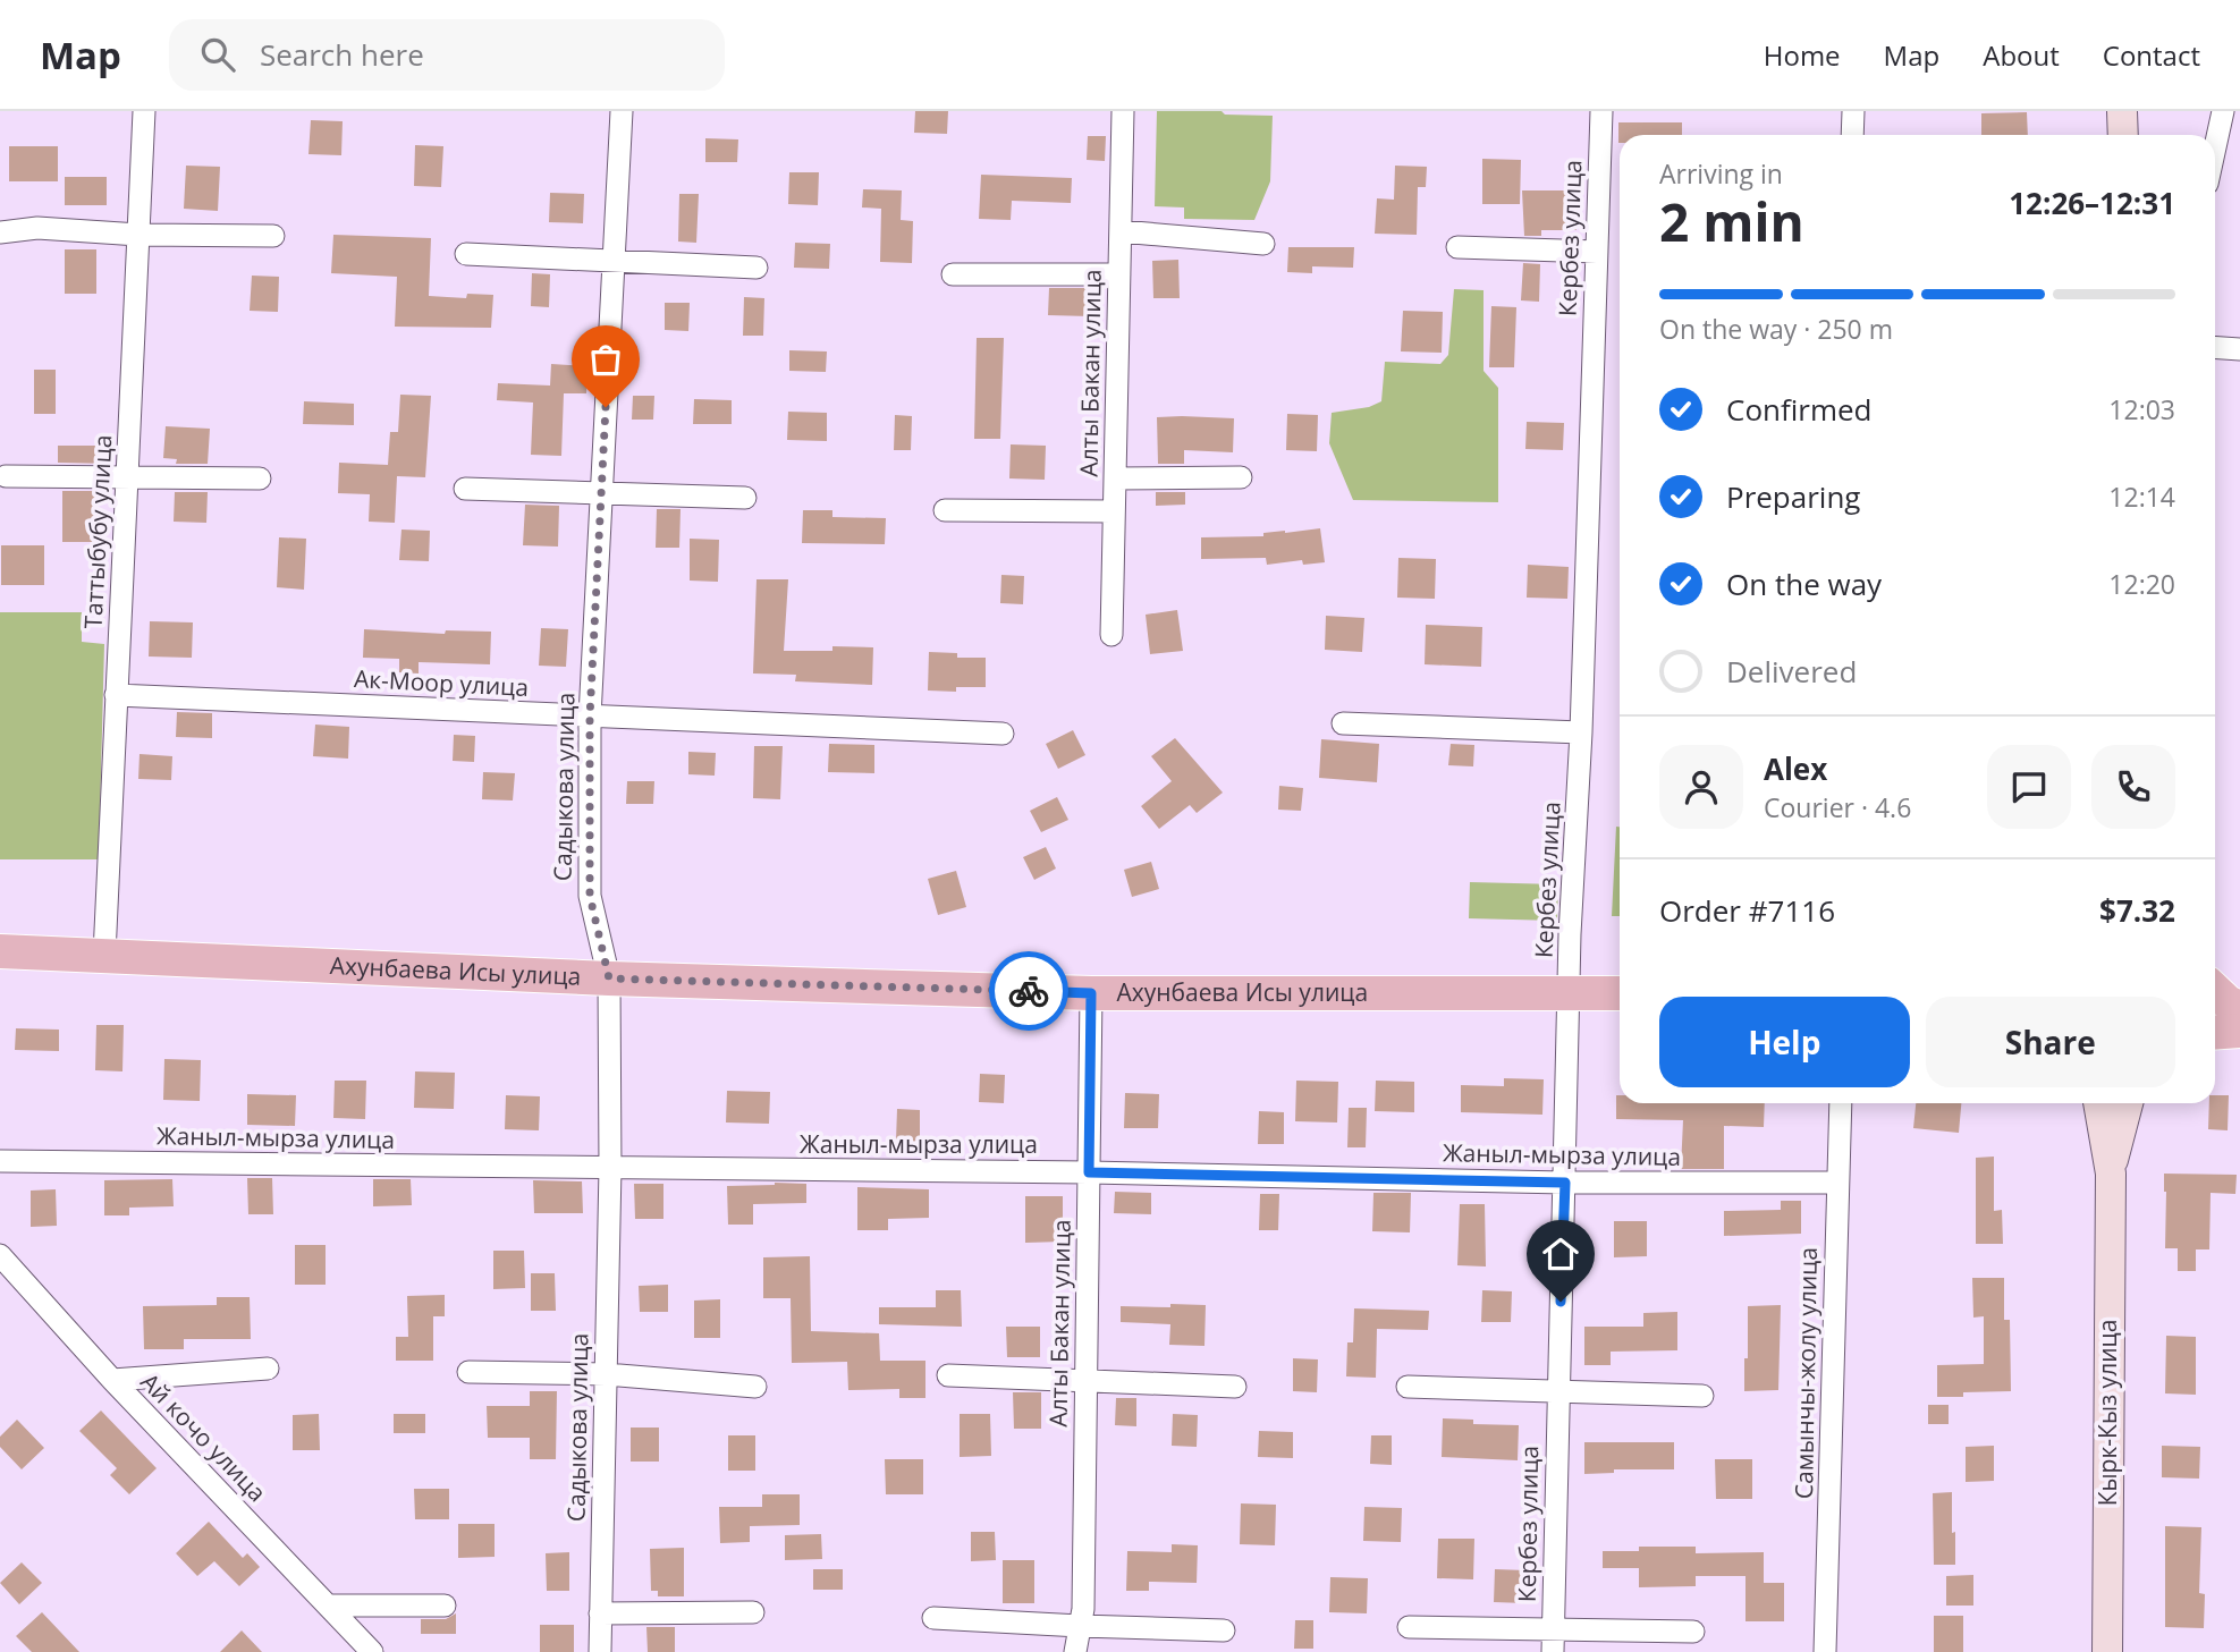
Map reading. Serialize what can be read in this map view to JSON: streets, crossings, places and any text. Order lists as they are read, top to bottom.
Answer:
{
  "streets": {
    "main road": ["Ахунбаева Исы улица"],
    "street": [
      "Кербез улица",
      "Алты Бакан улица",
      "Таттыбубу улица",
      "Ак-Моор улица",
      "Садыкова улица",
      "Жаныл-мырза улица",
      "Самынчы-жолу улица",
      "Кырк-Кыз улица",
      "Ай кочо улица"
    ]
  },
  "crossings": [
    ["Кербез улица", "Ахунбаева Исы улица"],
    ["Кербез улица", "Жаныл-мырза улица"],
    ["Алты Бакан улица", "Ахунбаева Исы улица"],
    ["Алты Бакан улица", "Жаныл-мырза улица"],
    ["Таттыбубу улица", "Ак-Моор улица"],
    ["Таттыбубу улица", "Ахунбаева Исы улица"],
    ["Ак-Моор улица", "Садыкова улица"],
    ["Садыкова улица", "Ахунбаева Исы улица"],
    ["Садыкова улица", "Жаныл-мырза улица"],
    ["Жаныл-мырза улица", "Самынчы-жолу улица"]
  ],
  "page": {
    "header": "Map",
    "search": "Search here",
    "nav": [
      "Home",
      "Map",
      "About",
      "Contact"
    ],
    "heading": ["2 min", "Arriving in", "12:26–12:31"],
    "panel": [
      "Alex",
      "Courier · 4.6",
      "Order #7116",
      "$7.32"
    ],
    "bar": "On the way · 250 m",
    "list": [
      ["Confirmed", "12:03"],
      ["Preparing", "12:14"],
      ["On the way", "12:20"],
      "Delivered"
    ],
    "buttons": ["Help", "Share"]
  }
}
